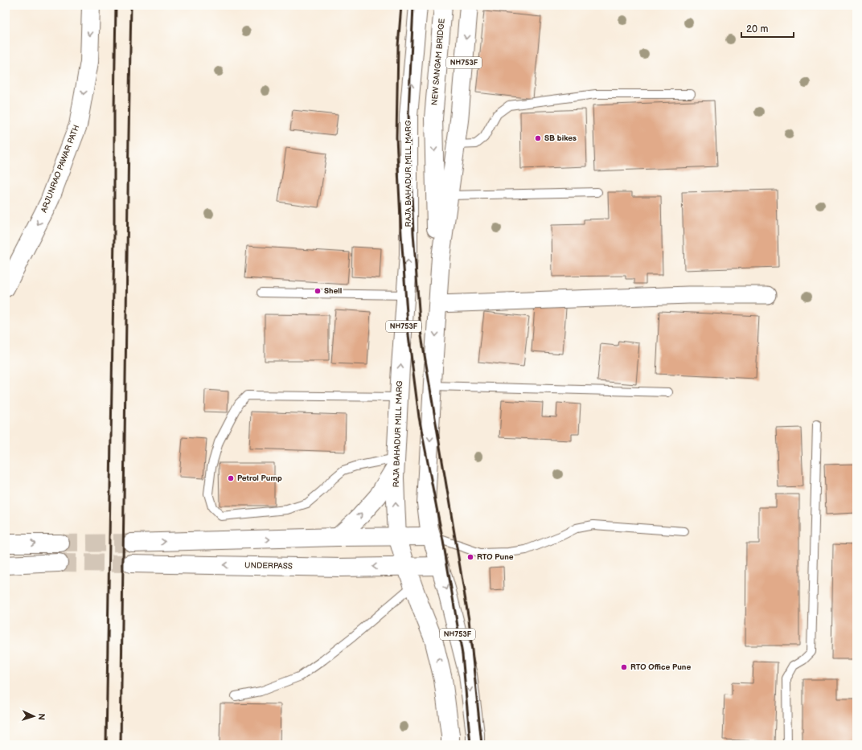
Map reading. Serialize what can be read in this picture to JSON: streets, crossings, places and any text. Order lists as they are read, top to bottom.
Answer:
{
  "streets": {
    "main road": [
      "NEW SANGAM BRIDGE",
      "NH753F",
      "ARJUNRAO PAWAR PATH",
      "RAJA BAHADUR MILL MARG",
      "UNDERPASS"
    ]
  },
  "crossings": [
    ["NEW SANGAM BRIDGE", "NH753F"],
    ["NH753F", "UNDERPASS"],
    ["RAJA BAHADUR MILL MARG", "UNDERPASS"]
  ],
  "one_way": ["ARJUNRAO PAWAR PATH"],
  "places": [
    "SB bikes",
    "Shell",
    "Petrol Pump",
    "RTO Pune",
    "RTO Office Pune"
  ],
  "scale_bar": "20 m",
  "north": "right"
}
